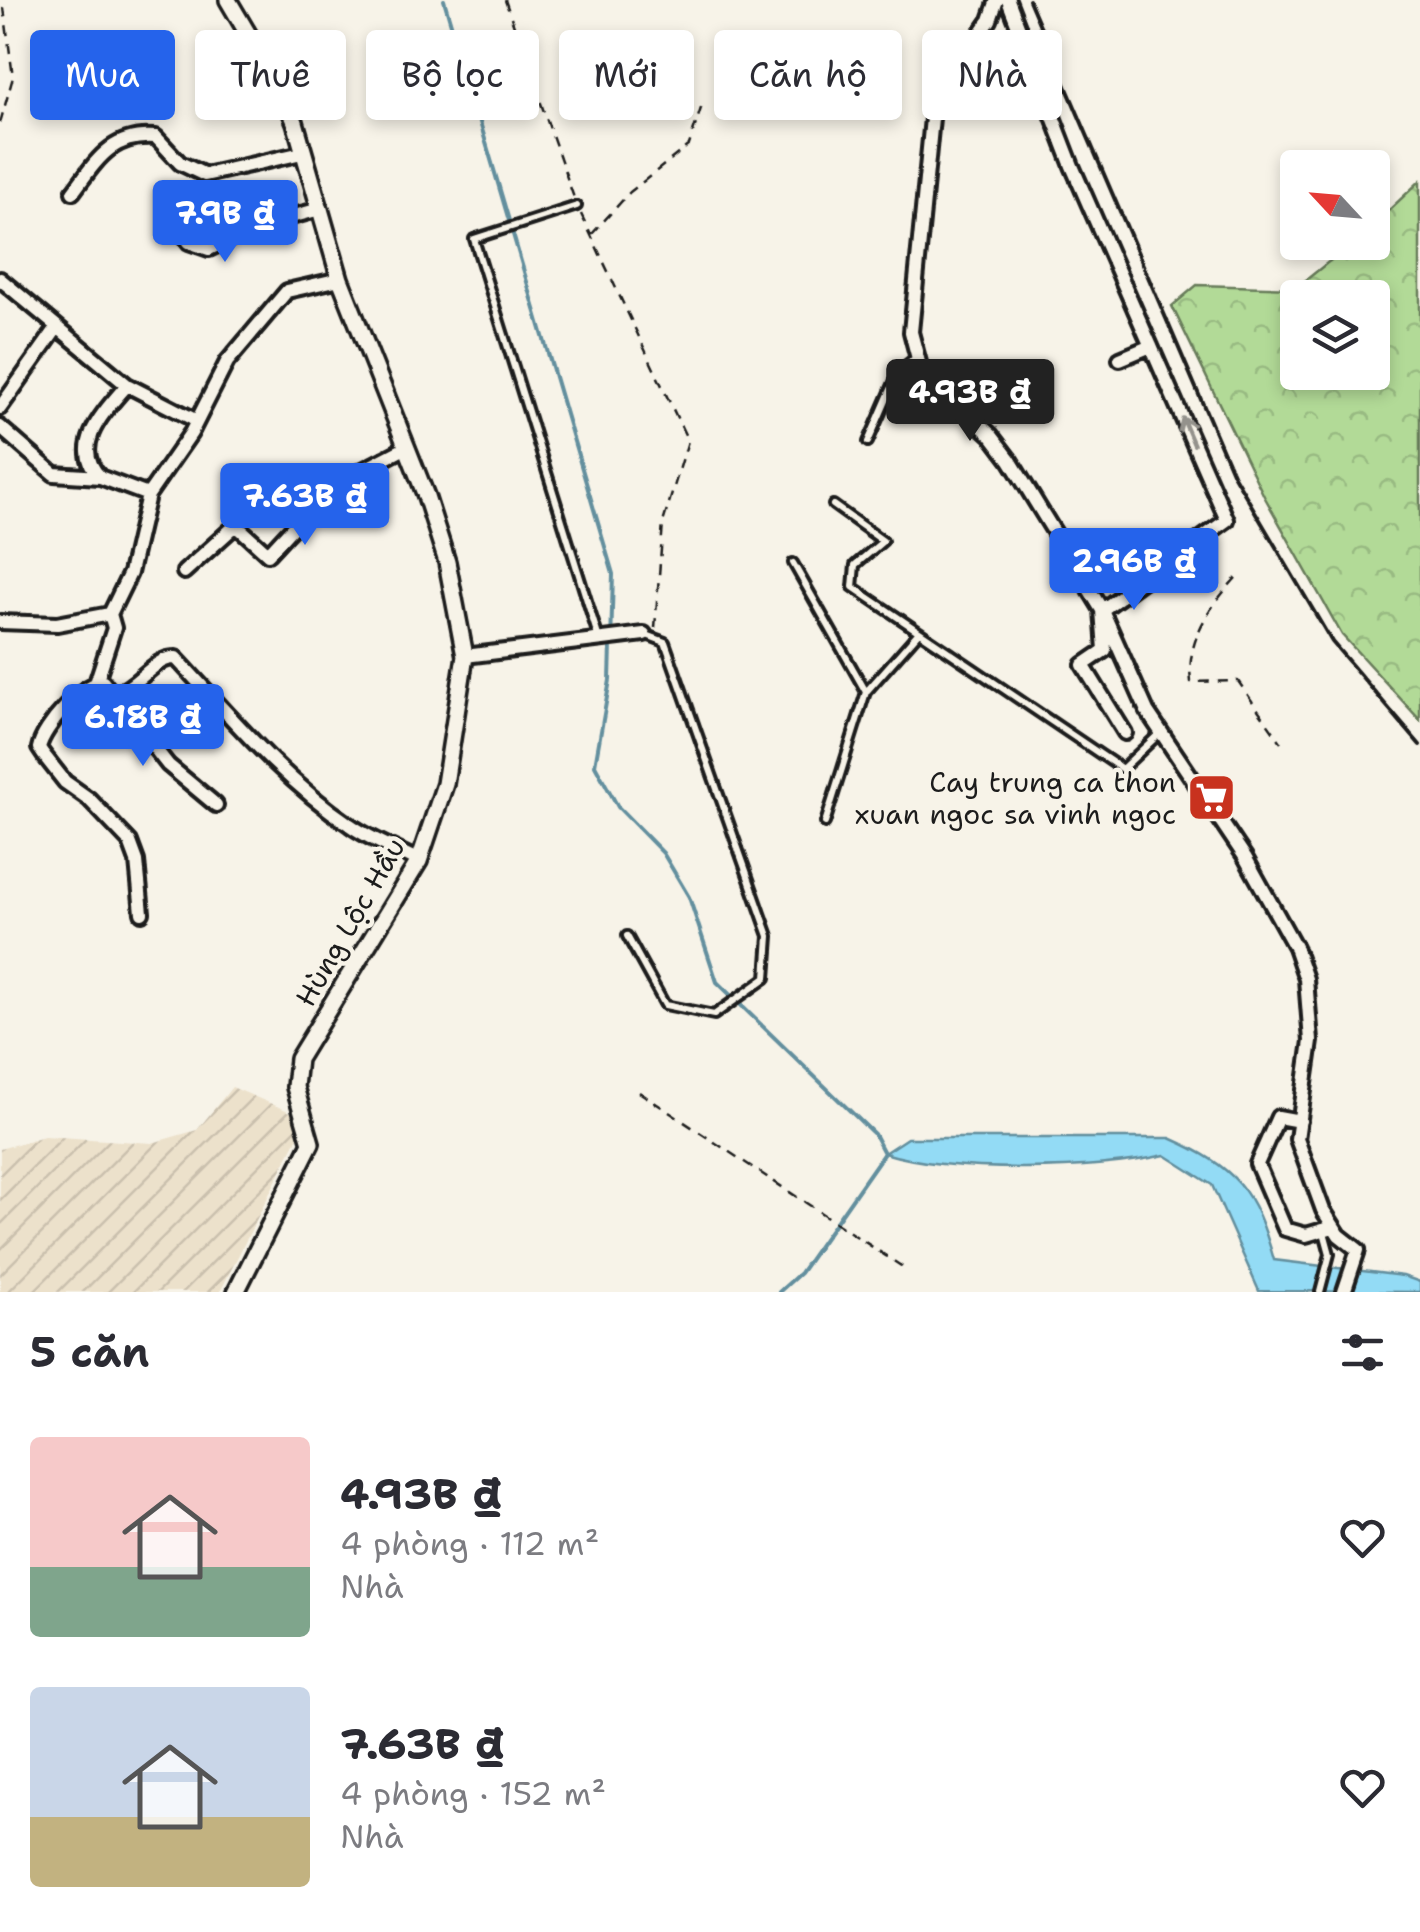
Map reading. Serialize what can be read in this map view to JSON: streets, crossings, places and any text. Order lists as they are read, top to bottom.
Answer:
{
  "streets": {
    "street": ["Hùng Lộc Hầu"]
  },
  "places": {
    "supermarket": ["Cay trung ca thon xuan ngoc sa vinh ngoc"]
  },
  "north": "top left",
  "page": {
    "chip": [
      "Mua",
      "Thuê",
      "Bộ lọc",
      "Mới",
      "Căn hộ",
      "Nhà"
    ],
    "price": [
      "7.9B ₫",
      "4.93B ₫",
      "7.63B ₫",
      "2.96B ₫",
      "6.18B ₫"
    ],
    "heading": "5 căn",
    "list": [
      {
        "name": "4.93B ₫",
        "note": "4 phòng · 112 m² · Nhà"
      },
      {
        "name": "7.63B ₫",
        "note": "4 phòng · 152 m² · Nhà"
      }
    ]
  }
}
